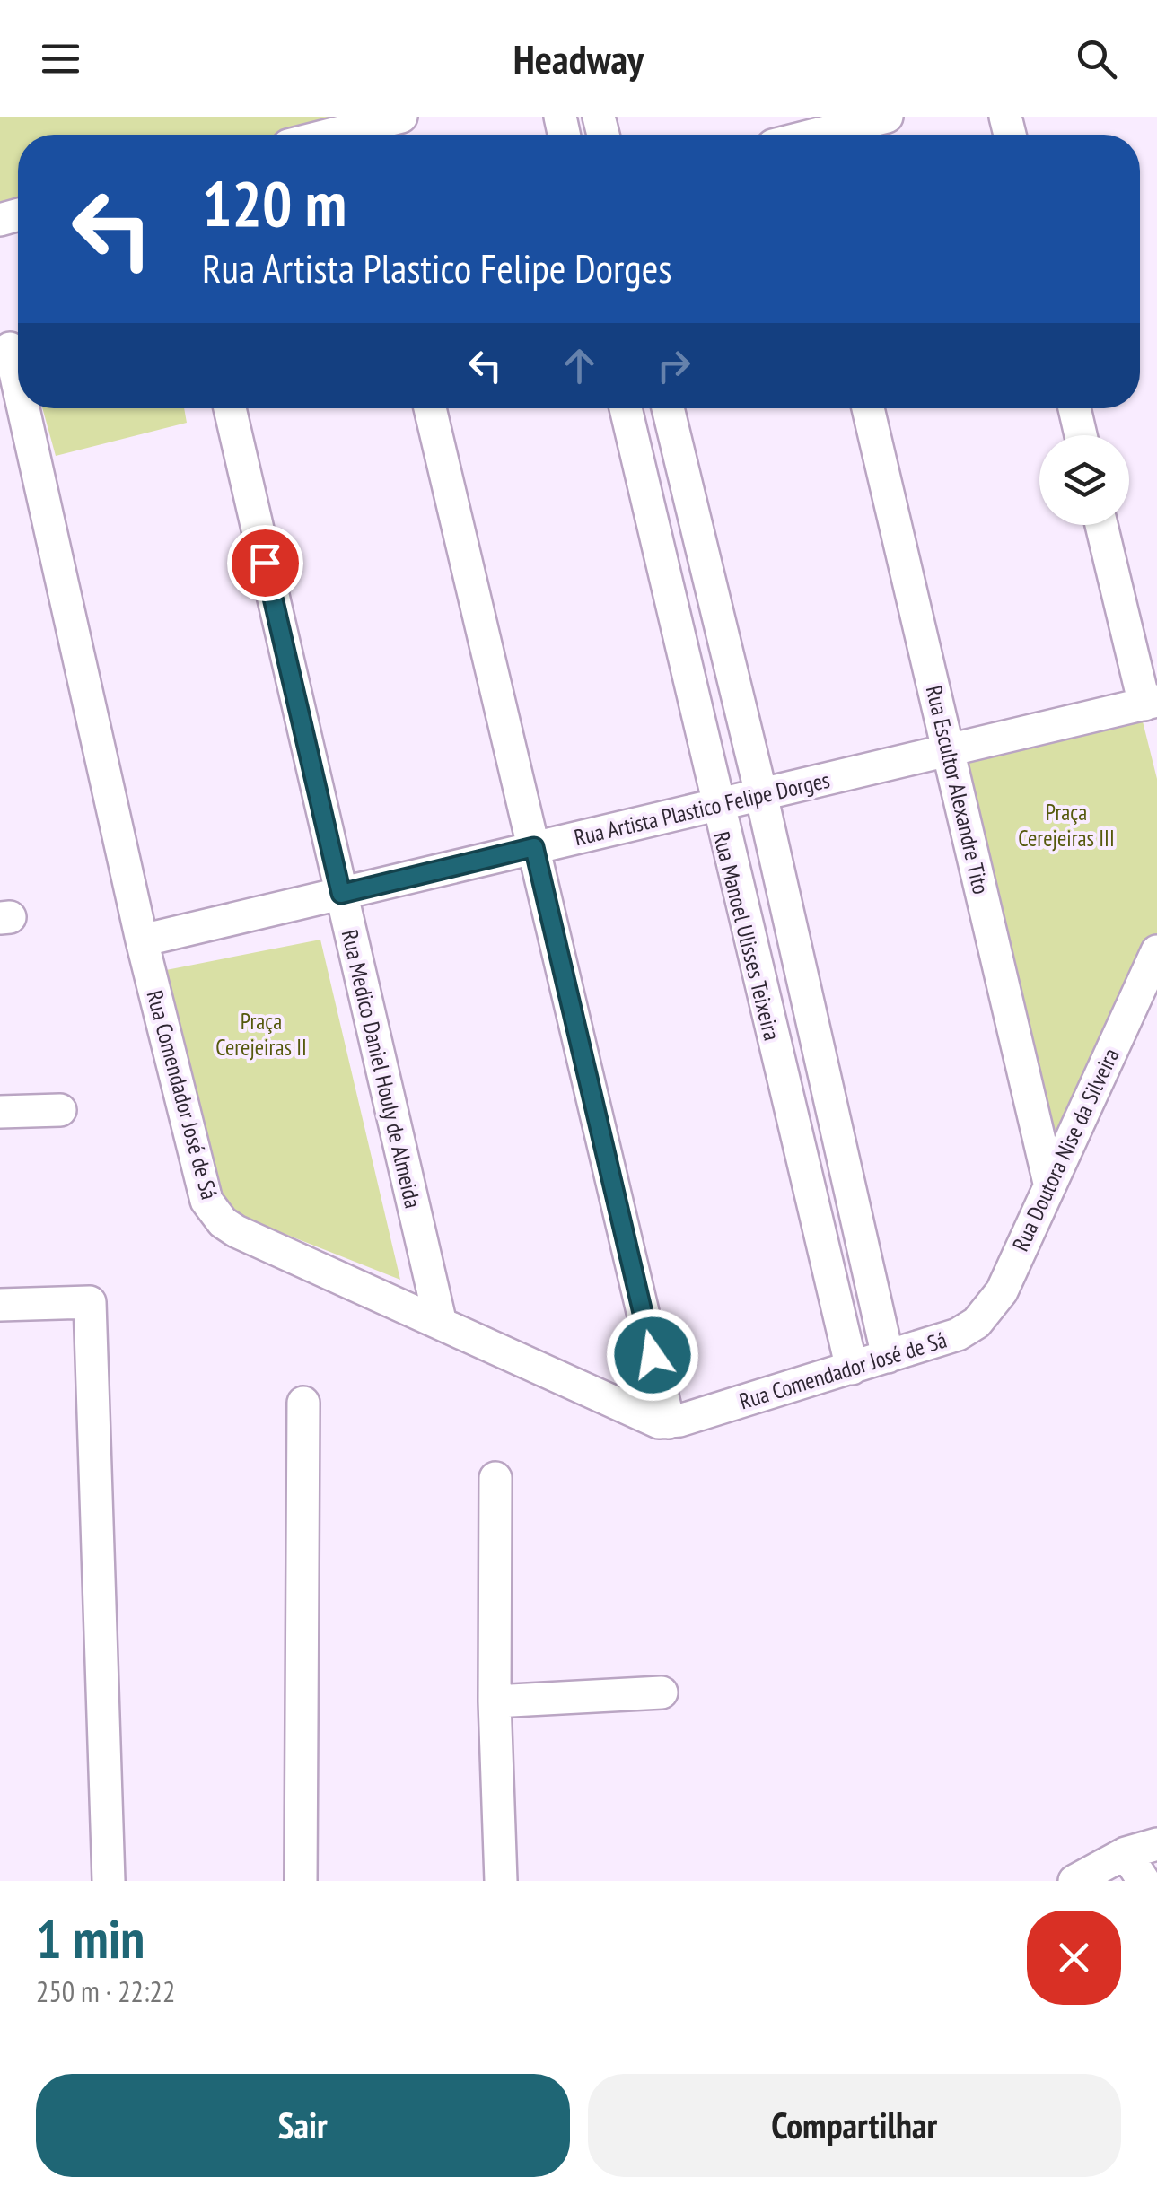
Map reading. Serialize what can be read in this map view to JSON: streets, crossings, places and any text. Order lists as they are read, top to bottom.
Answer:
{
  "streets": {
    "street": [
      "Rua Escultor Alexandre Tito",
      "Rua Artista Plastico Felipe Dorges",
      "Rua Manoel Ulisses Teixeira",
      "Rua Medico Daniel Houly de Almeida",
      "Rua Comendador José de Sá",
      "Rua Doutora Nise da Silveira"
    ]
  },
  "crossings": [
    ["Rua Escultor Alexandre Tito", "Rua Artista Plastico Felipe Dorges"],
    ["Rua Escultor Alexandre Tito", "Rua Doutora Nise da Silveira"],
    ["Rua Artista Plastico Felipe Dorges", "Rua Manoel Ulisses Teixeira"],
    ["Rua Artista Plastico Felipe Dorges", "Rua Medico Daniel Houly de Almeida"],
    ["Rua Artista Plastico Felipe Dorges", "Rua Comendador José de Sá"],
    ["Rua Manoel Ulisses Teixeira", "Rua Comendador José de Sá"],
    ["Rua Medico Daniel Houly de Almeida", "Rua Comendador José de Sá"],
    ["Rua Comendador José de Sá", "Rua Doutora Nise da Silveira"]
  ],
  "parks": ["Praça Cerejeiras III", "Praça Cerejeiras II"],
  "page": {
    "header": "Headway",
    "turn": ["120 m", "Rua Artista Plastico Felipe Dorges"],
    "heading": ["1 min", "250 m · 22:22"],
    "buttons": ["Sair", "Compartilhar"]
  }
}
